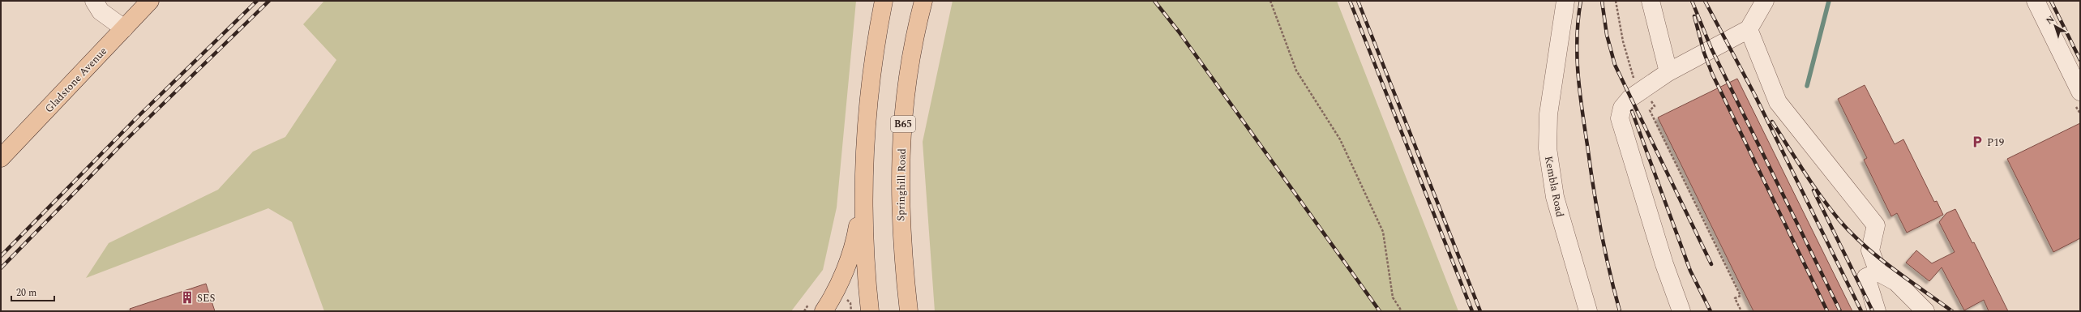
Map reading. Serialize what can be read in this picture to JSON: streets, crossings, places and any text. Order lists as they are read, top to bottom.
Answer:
{
  "streets": {
    "main road": ["Gladstone Avenue", "B65", "Springhill Road"],
    "street": ["Kembla Road"]
  },
  "places": {
    "parking": ["P19"],
    "building": ["SES"]
  },
  "scale_bar": "20 m",
  "north": "top left"
}
